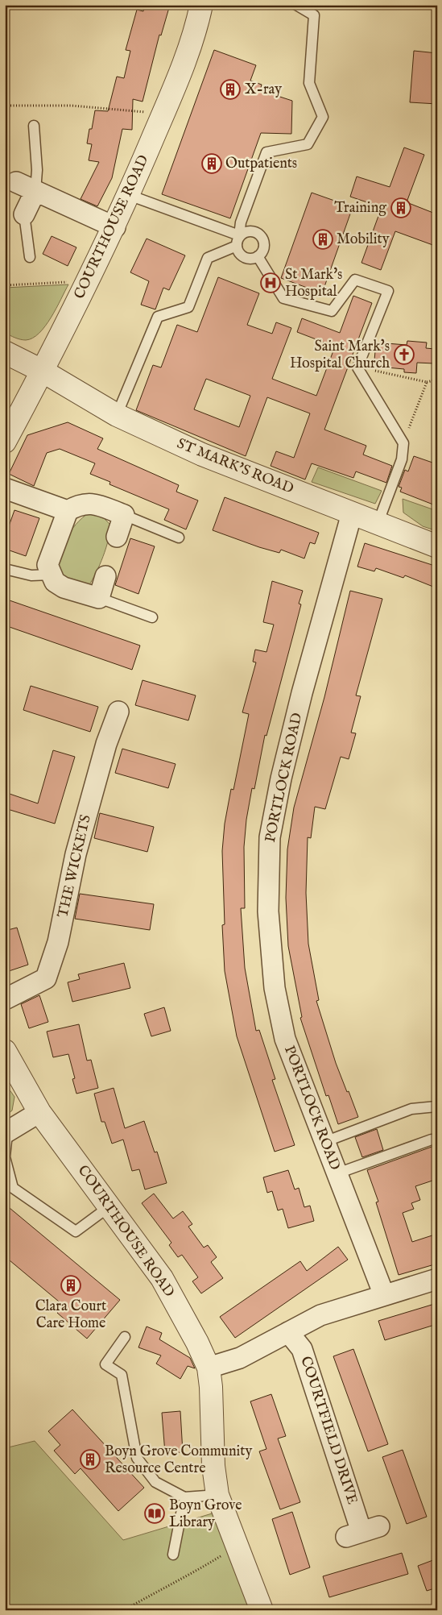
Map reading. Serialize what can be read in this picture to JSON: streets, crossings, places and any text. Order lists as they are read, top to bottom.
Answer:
{
  "streets": {
    "street": [
      "COURTHOUSE ROAD",
      "ST MARK'S ROAD",
      "PORTLOCK ROAD",
      "THE WICKETS",
      "COURTFIELD DRIVE"
    ]
  },
  "crossings": [
    ["COURTHOUSE ROAD", "ST MARK'S ROAD"],
    ["ST MARK'S ROAD", "PORTLOCK ROAD"]
  ],
  "places": {
    "building": [
      "X-ray",
      "Outpatients",
      "Training",
      "Mobility",
      "Clara Court Care Home",
      "Boyn Grove Community Resource Centre"
    ],
    "hospital": ["St Mark's Hospital"],
    "church": ["Saint Mark's Hospital Church"],
    "library": ["Boyn Grove Library"]
  }
}
